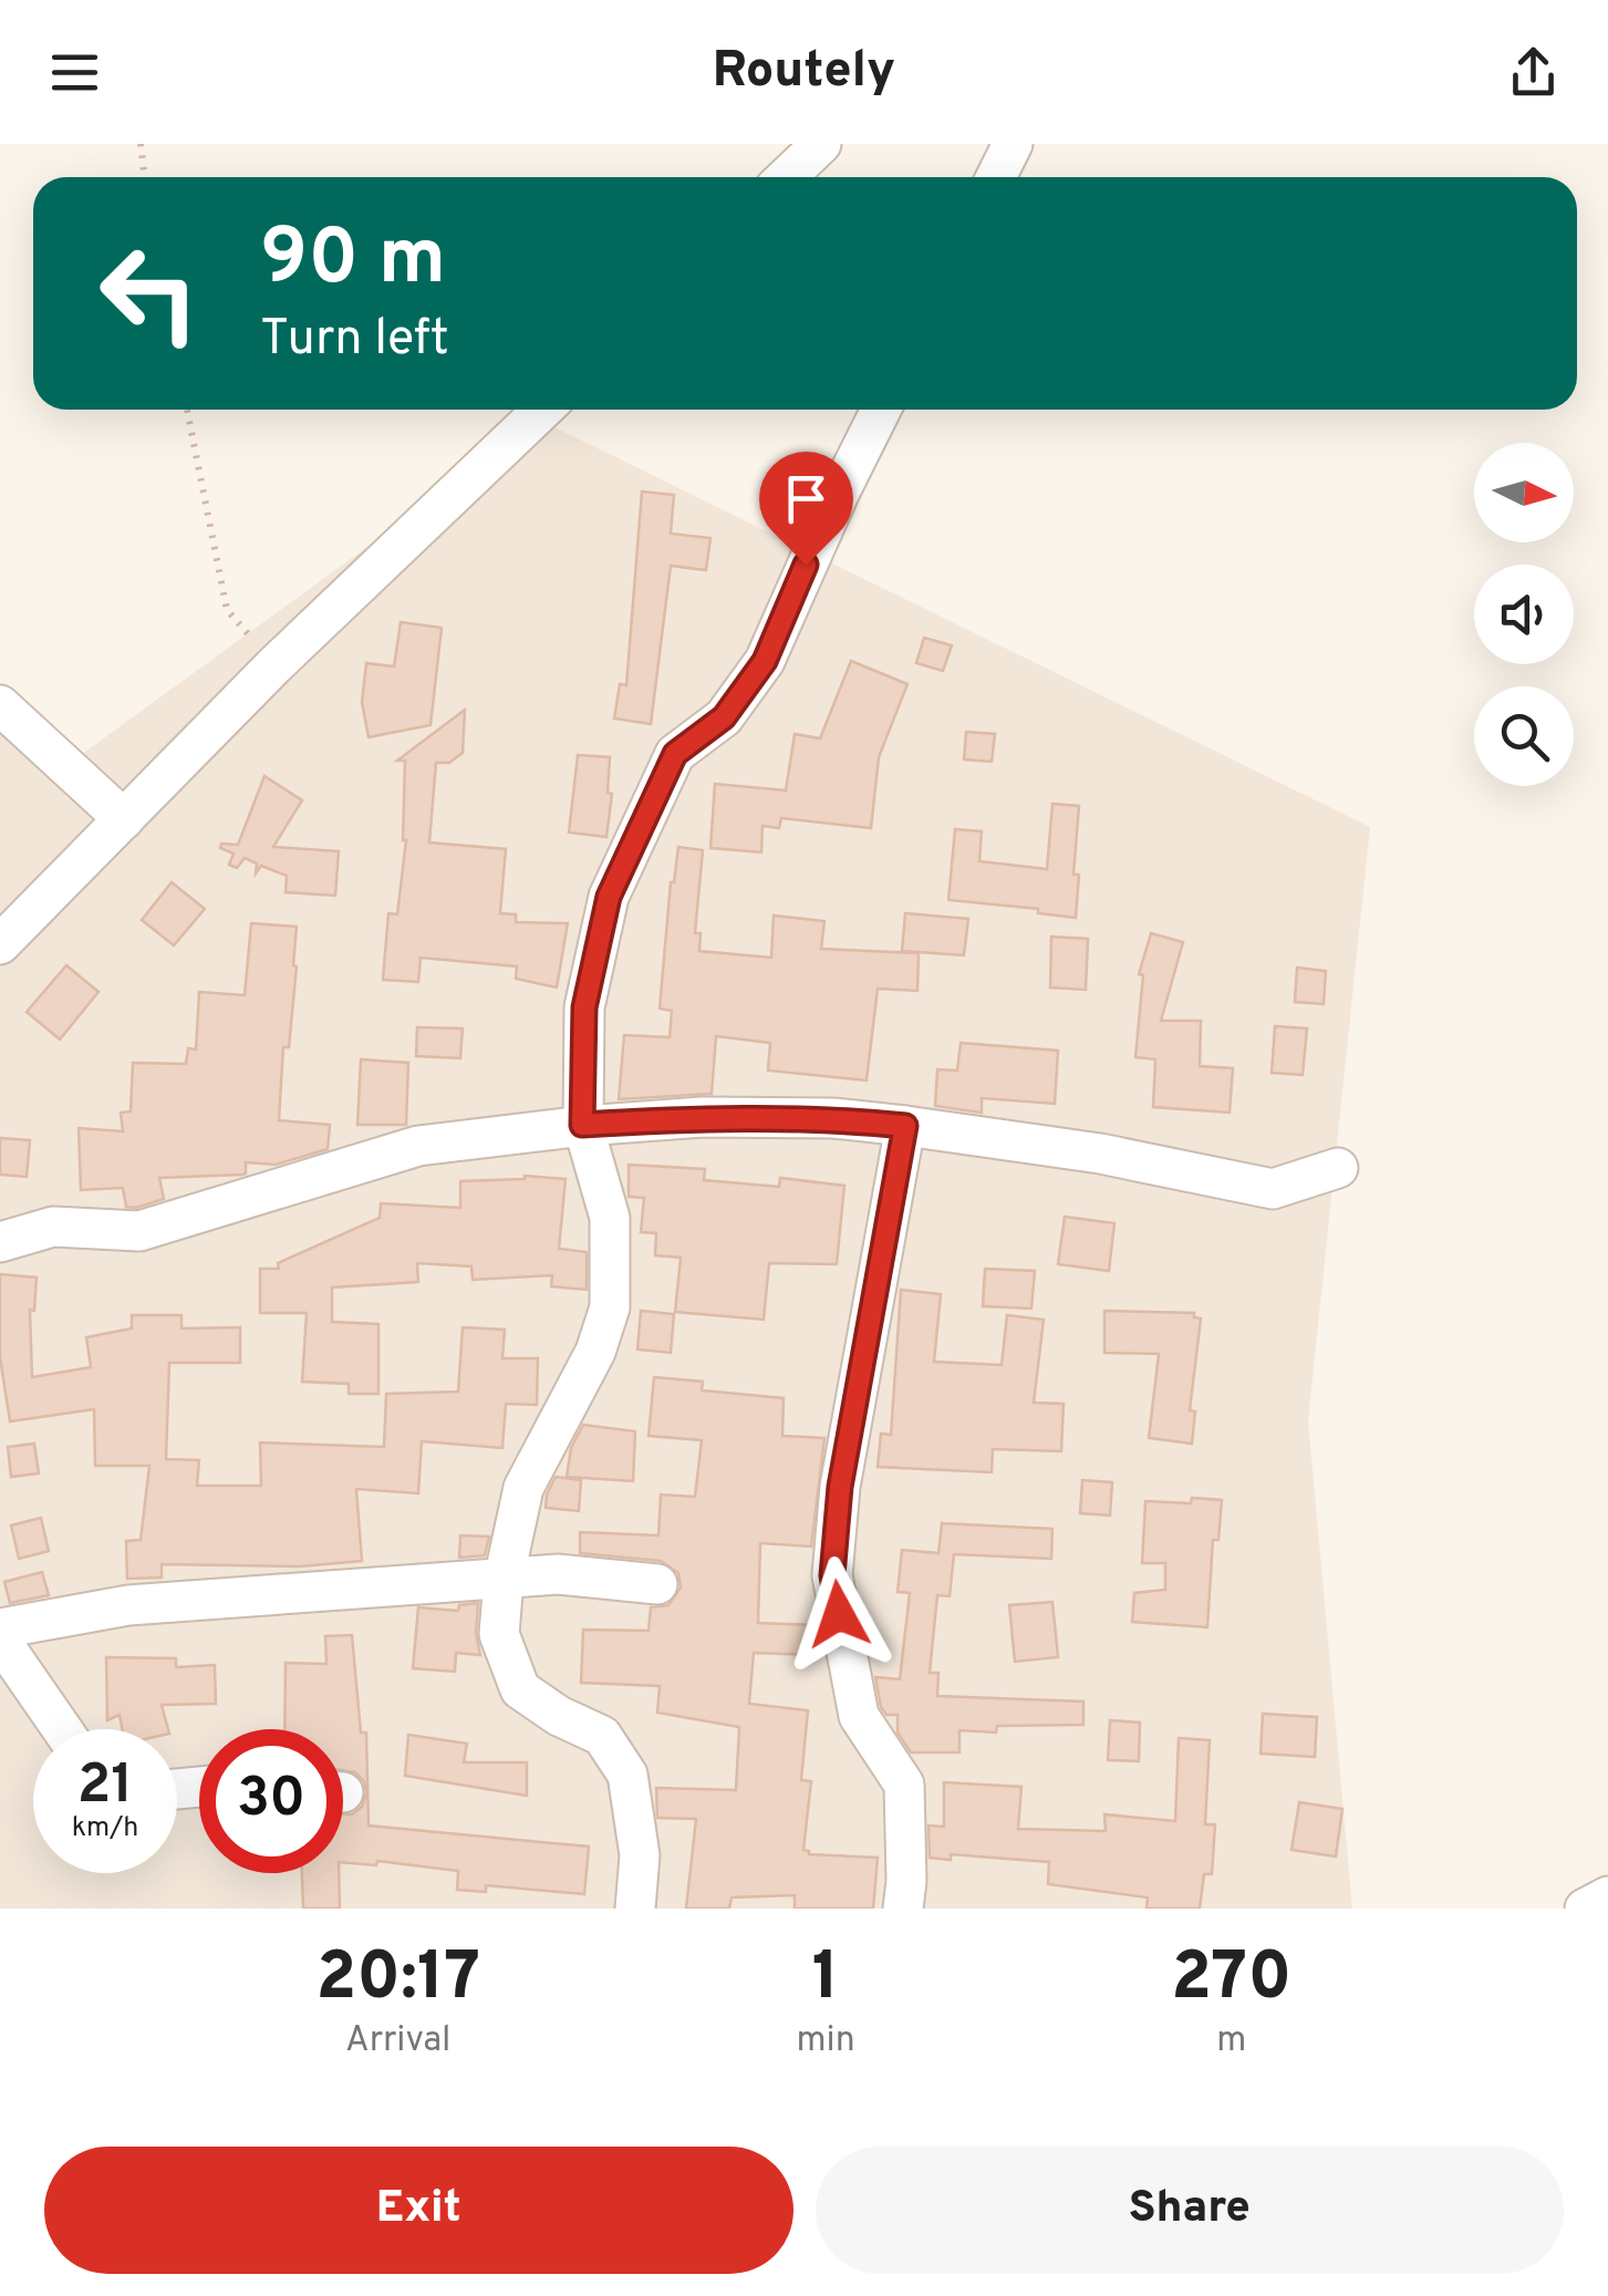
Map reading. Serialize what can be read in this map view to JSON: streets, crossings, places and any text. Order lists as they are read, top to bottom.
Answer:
{
  "north": "right",
  "page": {
    "header": "Routely",
    "turn": ["90 m", "Turn left"],
    "speed": "21 km/h",
    "limit": "30",
    "eta": [
      "20:17",
      "Arrival",
      "1",
      "min",
      "270",
      "m"
    ],
    "buttons": ["Exit", "Share"]
  }
}
